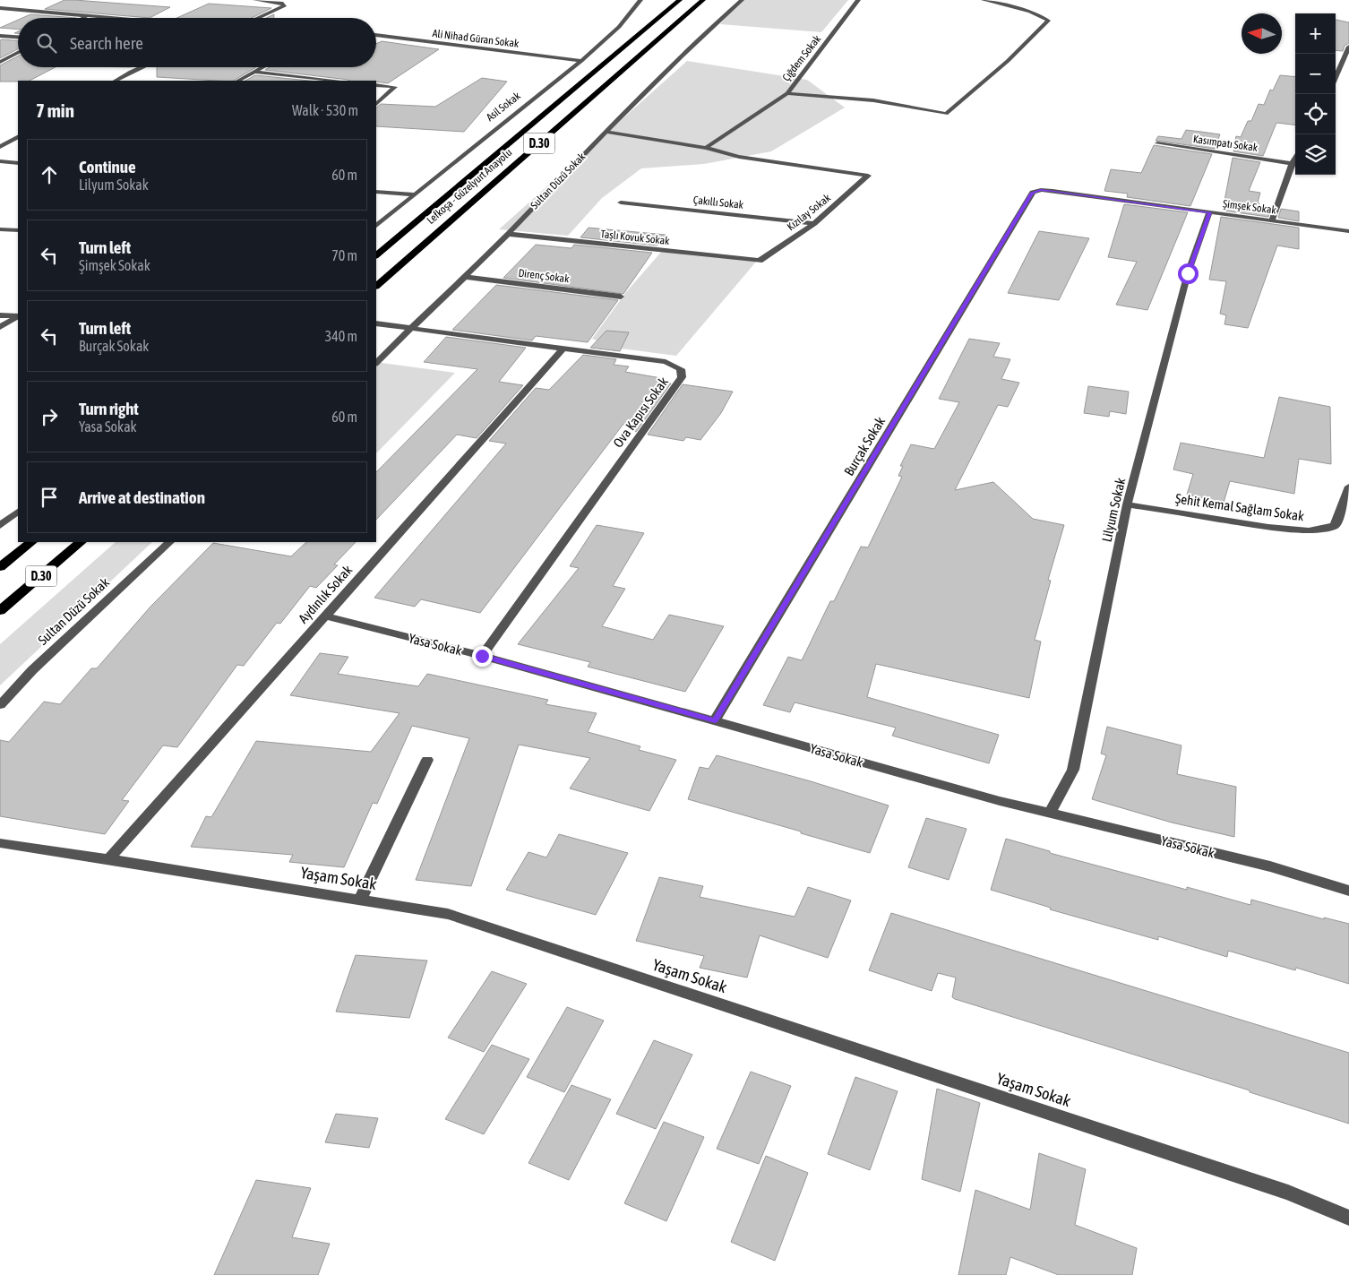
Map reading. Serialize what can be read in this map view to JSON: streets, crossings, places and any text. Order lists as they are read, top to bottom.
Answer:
{
  "streets": {
    "highway": ["D.30", "Lefkoşa - Güzelyurt Anayolu"],
    "street": [
      "Ali Nihad Güran Sokak",
      "Çığdem Sokak",
      "Asil Sokak",
      "Kasımpatı Sokak",
      "Sultan Düzü Sokak",
      "Çakıllı Sokak",
      "Şimşek Sokak",
      "Kızılay Sokak",
      "Taşlı Kovuk Sokak",
      "Direnç Sokak",
      "Ova Kapısı Sokak",
      "Burçak Sokak",
      "Şehit Kemal Sağlam Sokak",
      "Lilyum Sokak",
      "Aydınlık Sokak",
      "Yasa Sokak",
      "Yaşam Sokak"
    ]
  },
  "crossings": [
    ["Ali Nihad Güran Sokak", "Asil Sokak"],
    ["Çığdem Sokak", "Kızılay Sokak"],
    ["Sultan Düzü Sokak", "Taşlı Kovuk Sokak"],
    ["Sultan Düzü Sokak", "Direnç Sokak"],
    ["Sultan Düzü Sokak", "Ova Kapısı Sokak"],
    ["Çakıllı Sokak", "Kızılay Sokak"],
    ["Şimşek Sokak", "Burçak Sokak"],
    ["Şimşek Sokak", "Lilyum Sokak"],
    ["Kızılay Sokak", "Taşlı Kovuk Sokak"],
    ["Ova Kapısı Sokak", "Aydınlık Sokak"],
    ["Ova Kapısı Sokak", "Yasa Sokak"],
    ["Burçak Sokak", "Yasa Sokak"],
    ["Şehit Kemal Sağlam Sokak", "Lilyum Sokak"],
    ["Lilyum Sokak", "Yasa Sokak"],
    ["Aydınlık Sokak", "Yasa Sokak"],
    ["Aydınlık Sokak", "Yaşam Sokak"]
  ],
  "north": "left",
  "page": {
    "map_buttons": ["+", "−"],
    "search": "Search here",
    "heading": ["7 min", "Walk · 530 m"],
    "list": [
      ["Continue", "Lilyum Sokak", "60 m"],
      ["Turn left", "Şimşek Sokak", "70 m"],
      ["Turn left", "Burçak Sokak", "340 m"],
      ["Turn right", "Yasa Sokak", "60 m"],
      "Arrive at destination"
    ]
  }
}
